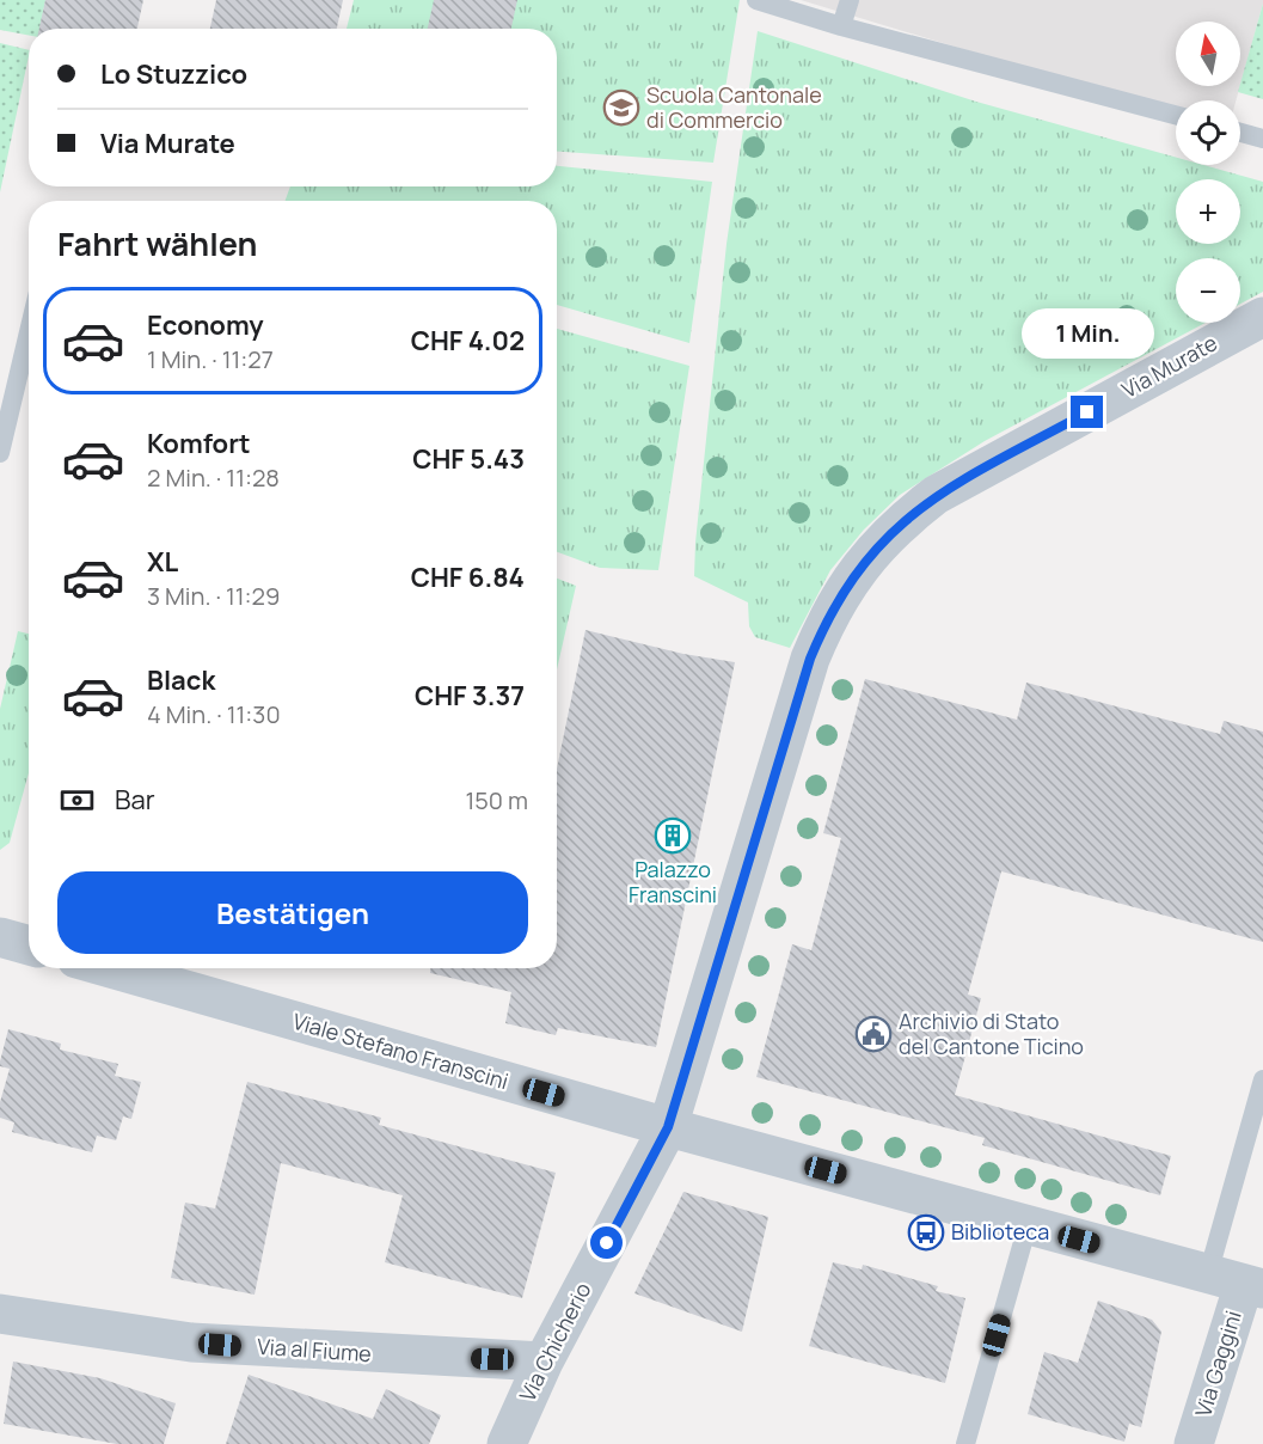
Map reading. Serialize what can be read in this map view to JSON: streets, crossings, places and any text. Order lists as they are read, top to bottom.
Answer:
{
  "streets": {
    "street": [
      "Via Murate",
      "Viale Stefano Franscini",
      "Via Chicherio",
      "Via al Fiume",
      "Via Gaggini"
    ]
  },
  "crossings": [
    ["Via Murate", "Viale Stefano Franscini"],
    ["Via Murate", "Via Chicherio"],
    ["Viale Stefano Franscini", "Via Chicherio"],
    ["Viale Stefano Franscini", "Via Gaggini"],
    ["Via Chicherio", "Via al Fiume"]
  ],
  "places": {
    "school or university": ["Scuola Cantonale di Commercio"],
    "building": ["Palazzo Franscini"],
    "public building": ["Archivio di Stato del Cantone Ticino"],
    "bus stop": ["Biblioteca"]
  },
  "north": "top",
  "page": {
    "map_buttons": ["+", "−"],
    "banner": ["Lo Stuzzico", "Via Murate"],
    "heading": "Fahrt wählen",
    "list": [
      {
        "name": "Economy",
        "note": "1 Min. · 11:27",
        "value": "CHF 4.02"
      },
      {
        "name": "Komfort",
        "note": "2 Min. · 11:28",
        "value": "CHF 5.43"
      },
      {
        "name": "XL",
        "note": "3 Min. · 11:29",
        "value": "CHF 6.84"
      },
      {
        "name": "Black",
        "note": "4 Min. · 11:30",
        "value": "CHF 3.37"
      }
    ],
    "bubble": "1 Min.",
    "pay": ["Bar", "150 m"],
    "buttons": "Bestätigen"
  }
}
